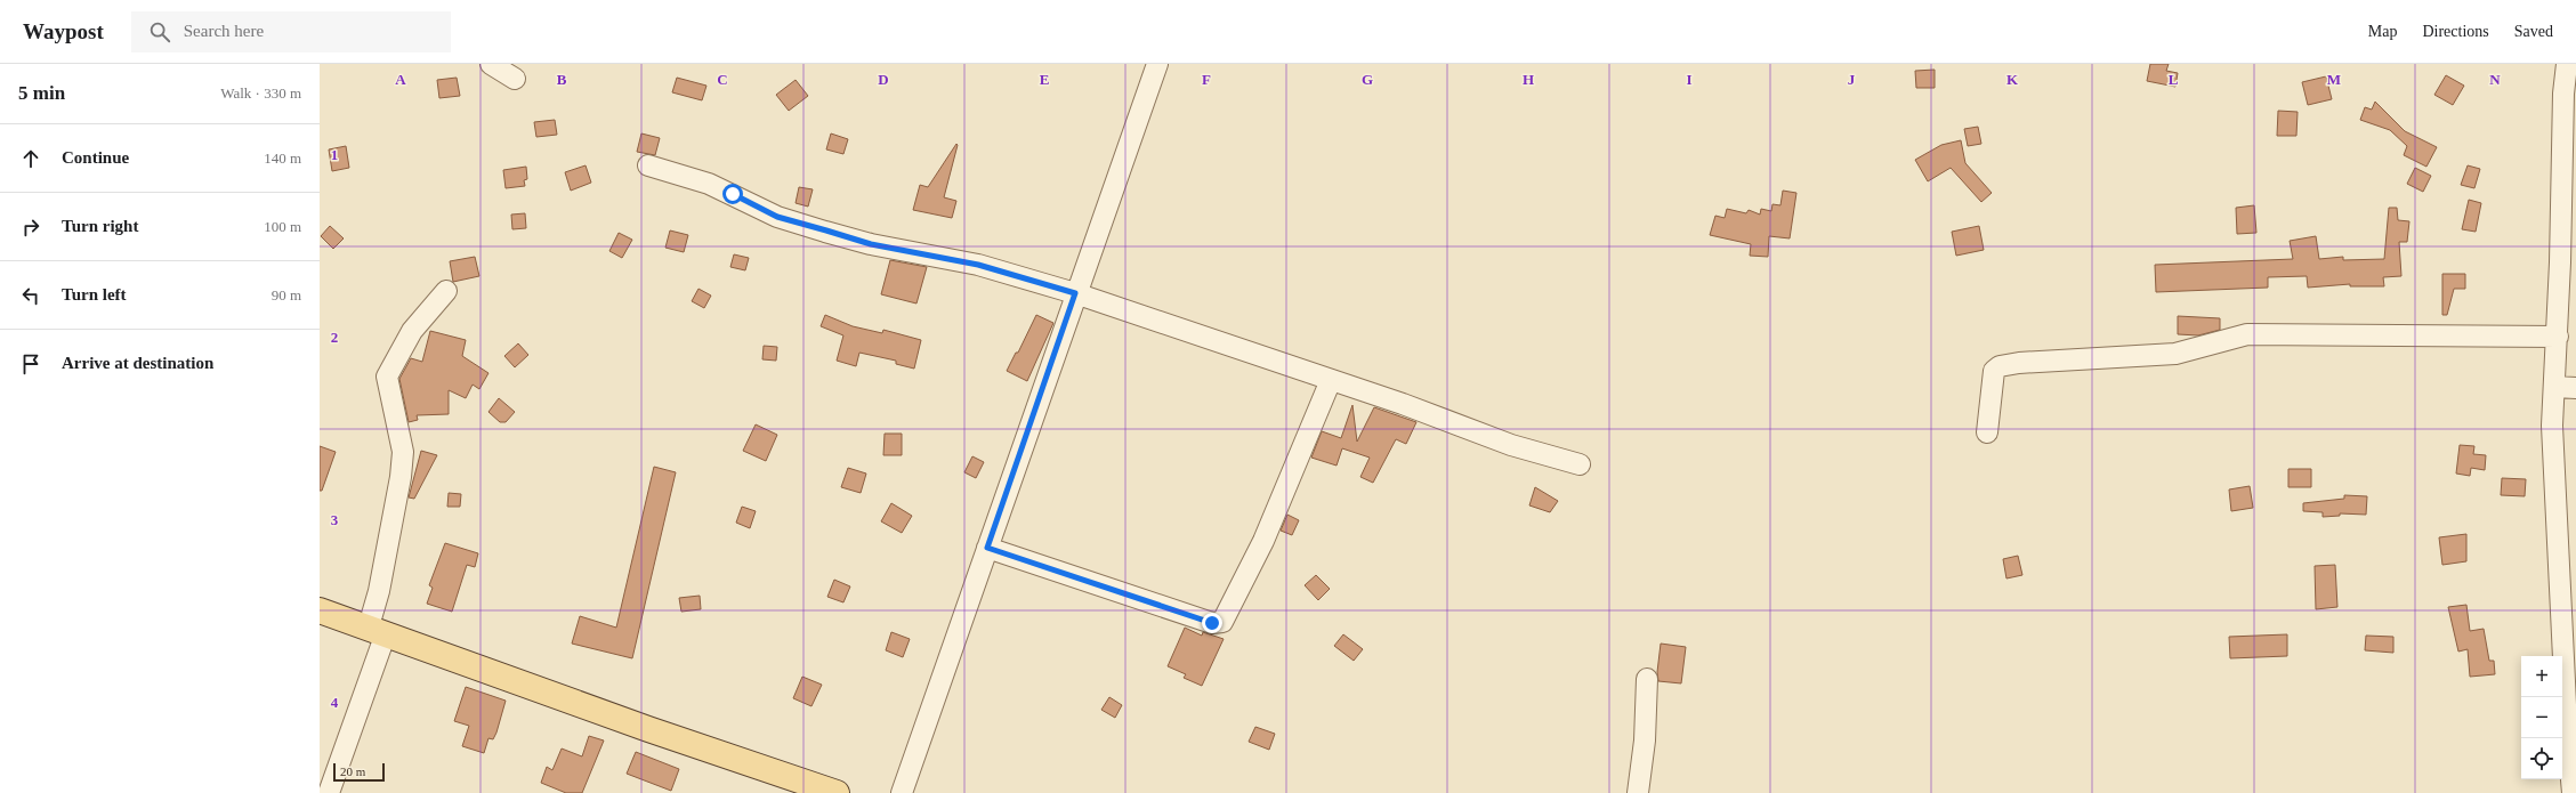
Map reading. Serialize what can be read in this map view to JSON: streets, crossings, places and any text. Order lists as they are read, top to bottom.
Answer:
{
  "scale_bar": "20 m",
  "page": {
    "header": "Waypost",
    "search": "Search here",
    "nav": ["Map", "Directions", "Saved"],
    "heading": ["5 min", "Walk · 330 m"],
    "list": [
      ["Continue", "140 m"],
      ["Turn right", "100 m"],
      ["Turn left", "90 m"],
      "Arrive at destination"
    ],
    "map_buttons": ["+", "−"],
    "scale": "20 m"
  },
  "grid": {
    "columns": [
      "A",
      "B",
      "C",
      "D",
      "E",
      "F",
      "G",
      "H",
      "I",
      "J",
      "K",
      "L",
      "M",
      "N"
    ],
    "rows": [
      "1",
      "2",
      "3",
      "4"
    ]
  }
}
